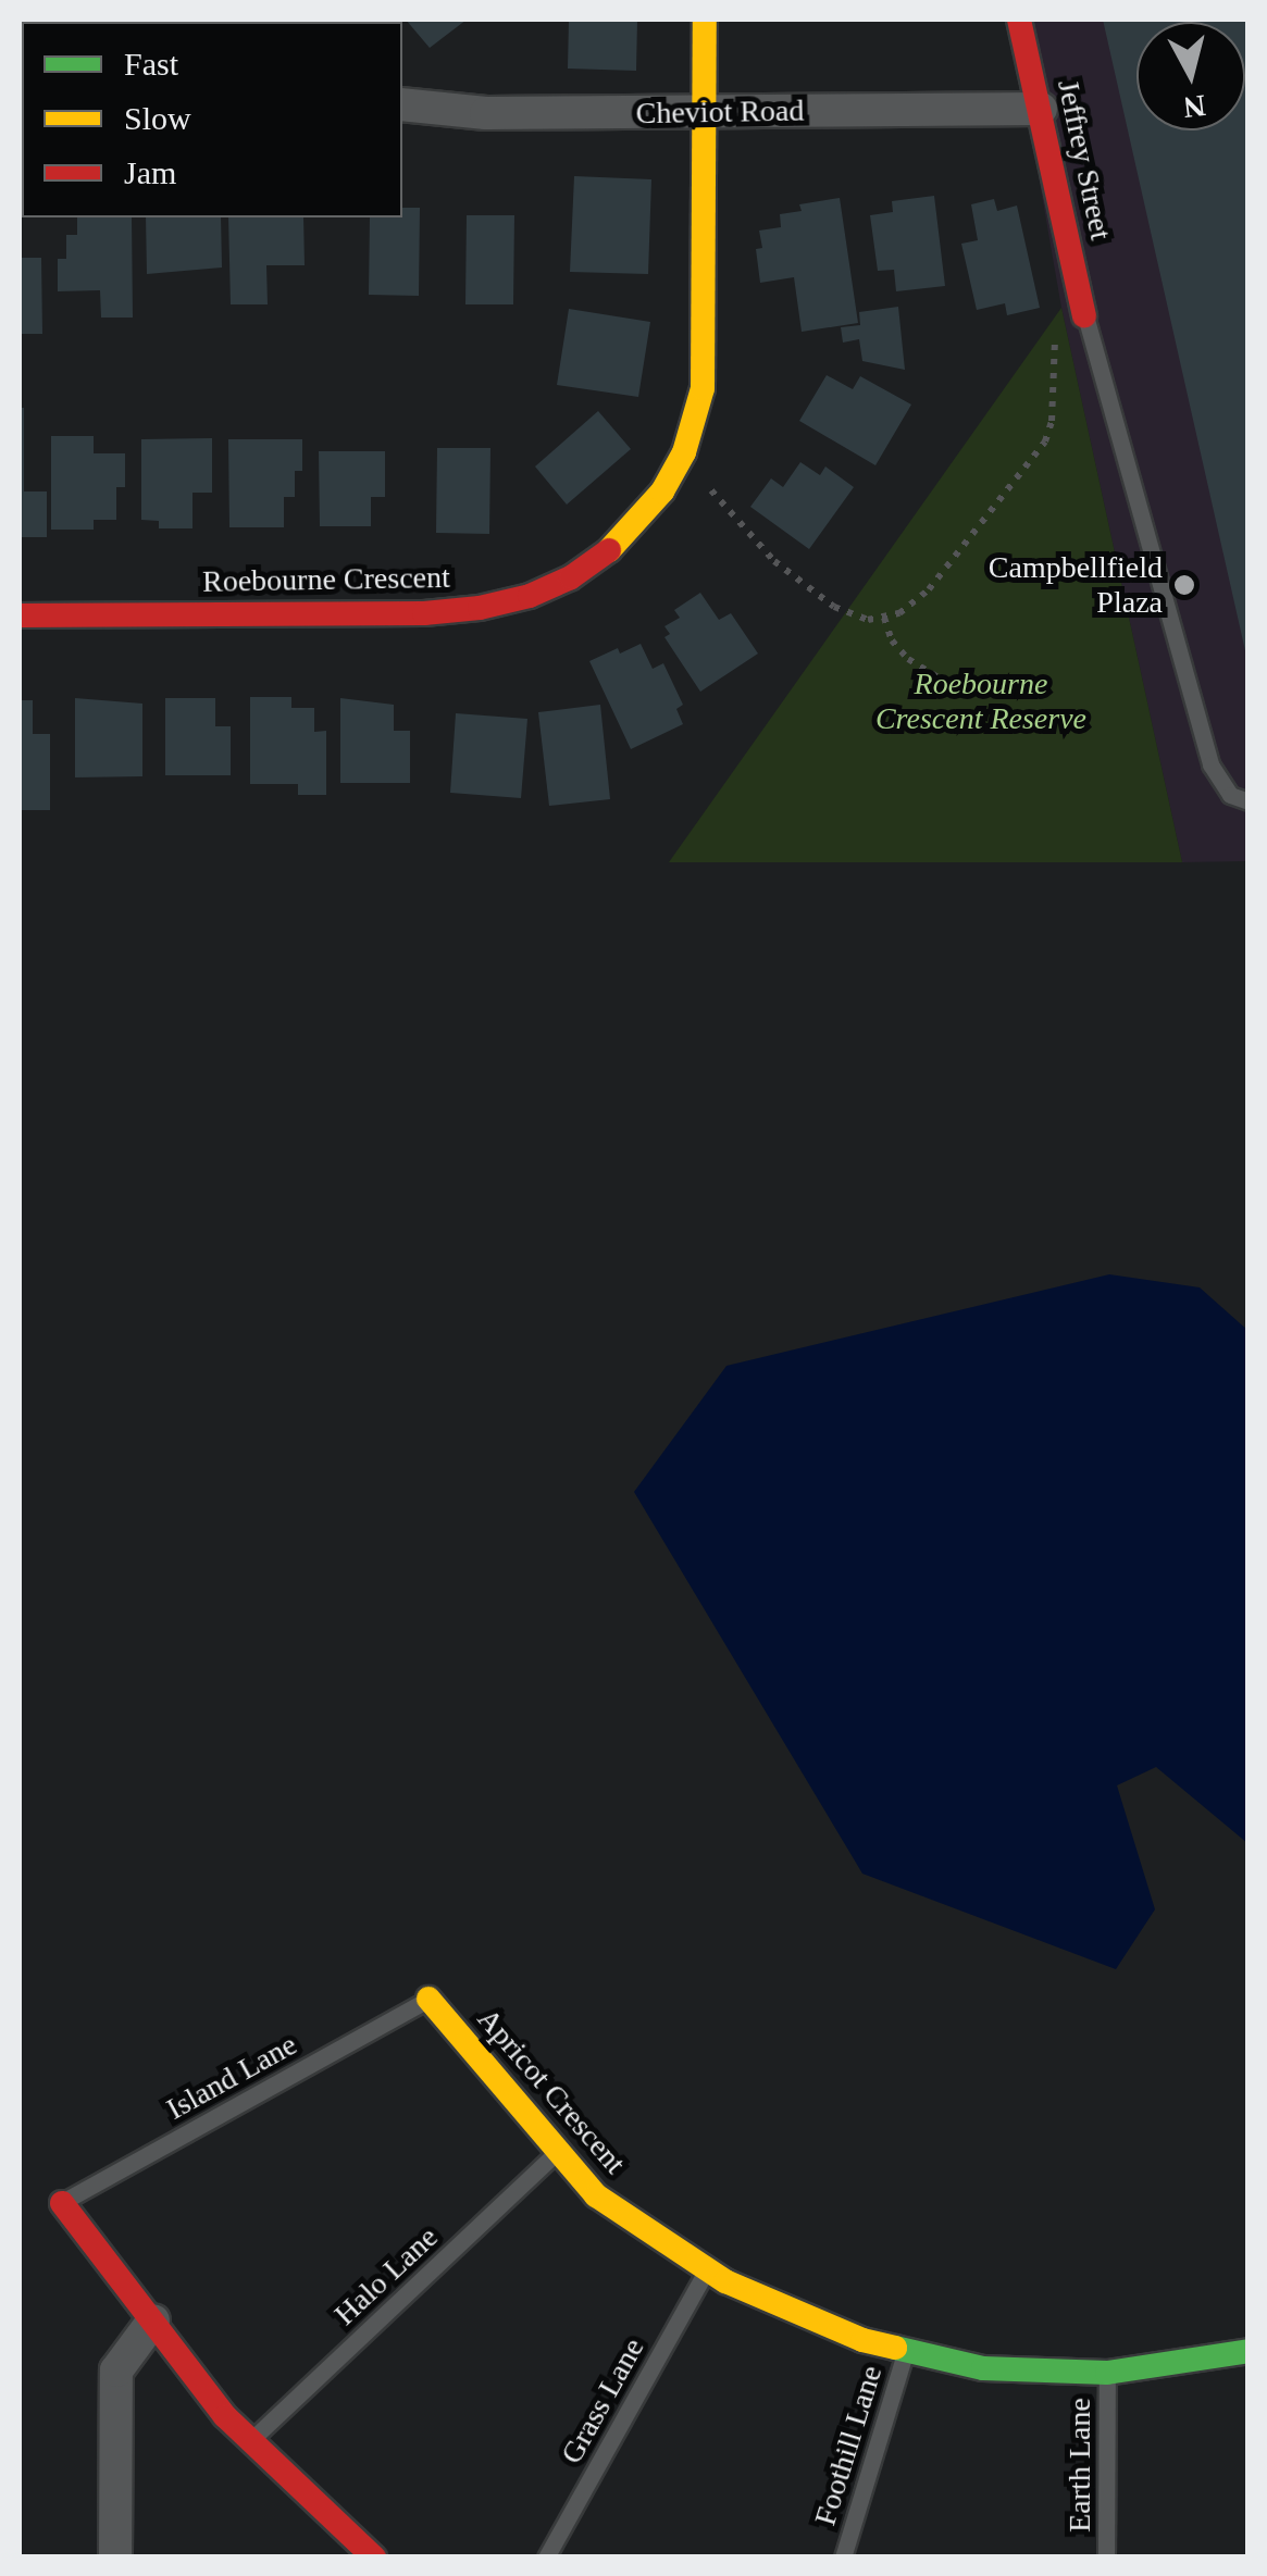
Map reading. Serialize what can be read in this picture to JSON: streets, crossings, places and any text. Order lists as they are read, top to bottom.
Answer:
{
  "streets": {
    "street": [
      "Cheviot Road",
      "Jeffrey Street",
      "Roebourne Crescent",
      "Apricot Crescent"
    ],
    "lane": [
      "Island Lane",
      "Halo Lane",
      "Grass Lane",
      "Foothill Lane",
      "Earth Lane"
    ]
  },
  "crossings": [
    ["Cheviot Road", "Jeffrey Street"],
    ["Cheviot Road", "Roebourne Crescent"],
    ["Island Lane", "Apricot Crescent"],
    ["Apricot Crescent", "Halo Lane"],
    ["Apricot Crescent", "Grass Lane"],
    ["Apricot Crescent", "Foothill Lane"],
    ["Apricot Crescent", "Earth Lane"]
  ],
  "parks": ["Roebourne Crescent Reserve"],
  "places": ["Campbellfield Plaza"],
  "legend": ["Fast", "Slow", "Jam"],
  "north": "bottom"
}
